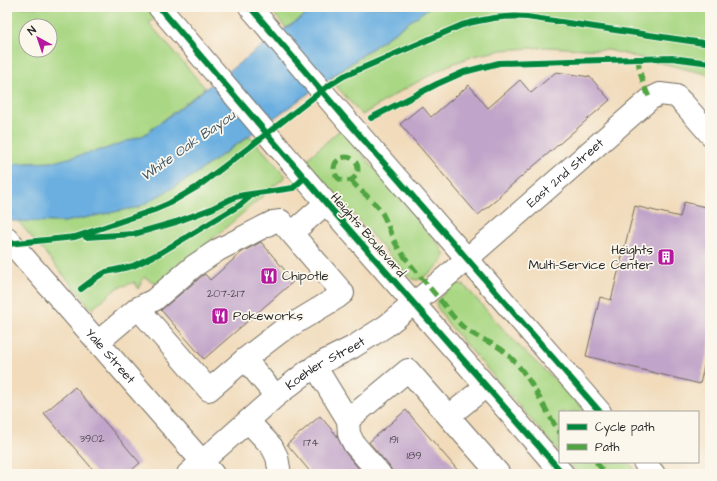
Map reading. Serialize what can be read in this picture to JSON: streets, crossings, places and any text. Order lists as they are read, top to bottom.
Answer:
{
  "streets": {
    "main road": [
      "East 2nd Street",
      "Heights Boulevard",
      "Yale Street",
      "Koehler Street"
    ]
  },
  "crossings": [
    ["East 2nd Street", "Koehler Street"],
    ["Heights Boulevard", "Koehler Street"],
    ["Yale Street", "Koehler Street"]
  ],
  "water": ["White Oak Bayou"],
  "places": {
    "building": ["Heights Multi-Service Center"],
    "restaurant": ["Chipotle", "Pokeworks"]
  },
  "house_numbers": [
    "207-217",
    "3902",
    "191",
    "174",
    "189"
  ],
  "legend": ["Cycle path", "Path"],
  "north": "top left"
}
